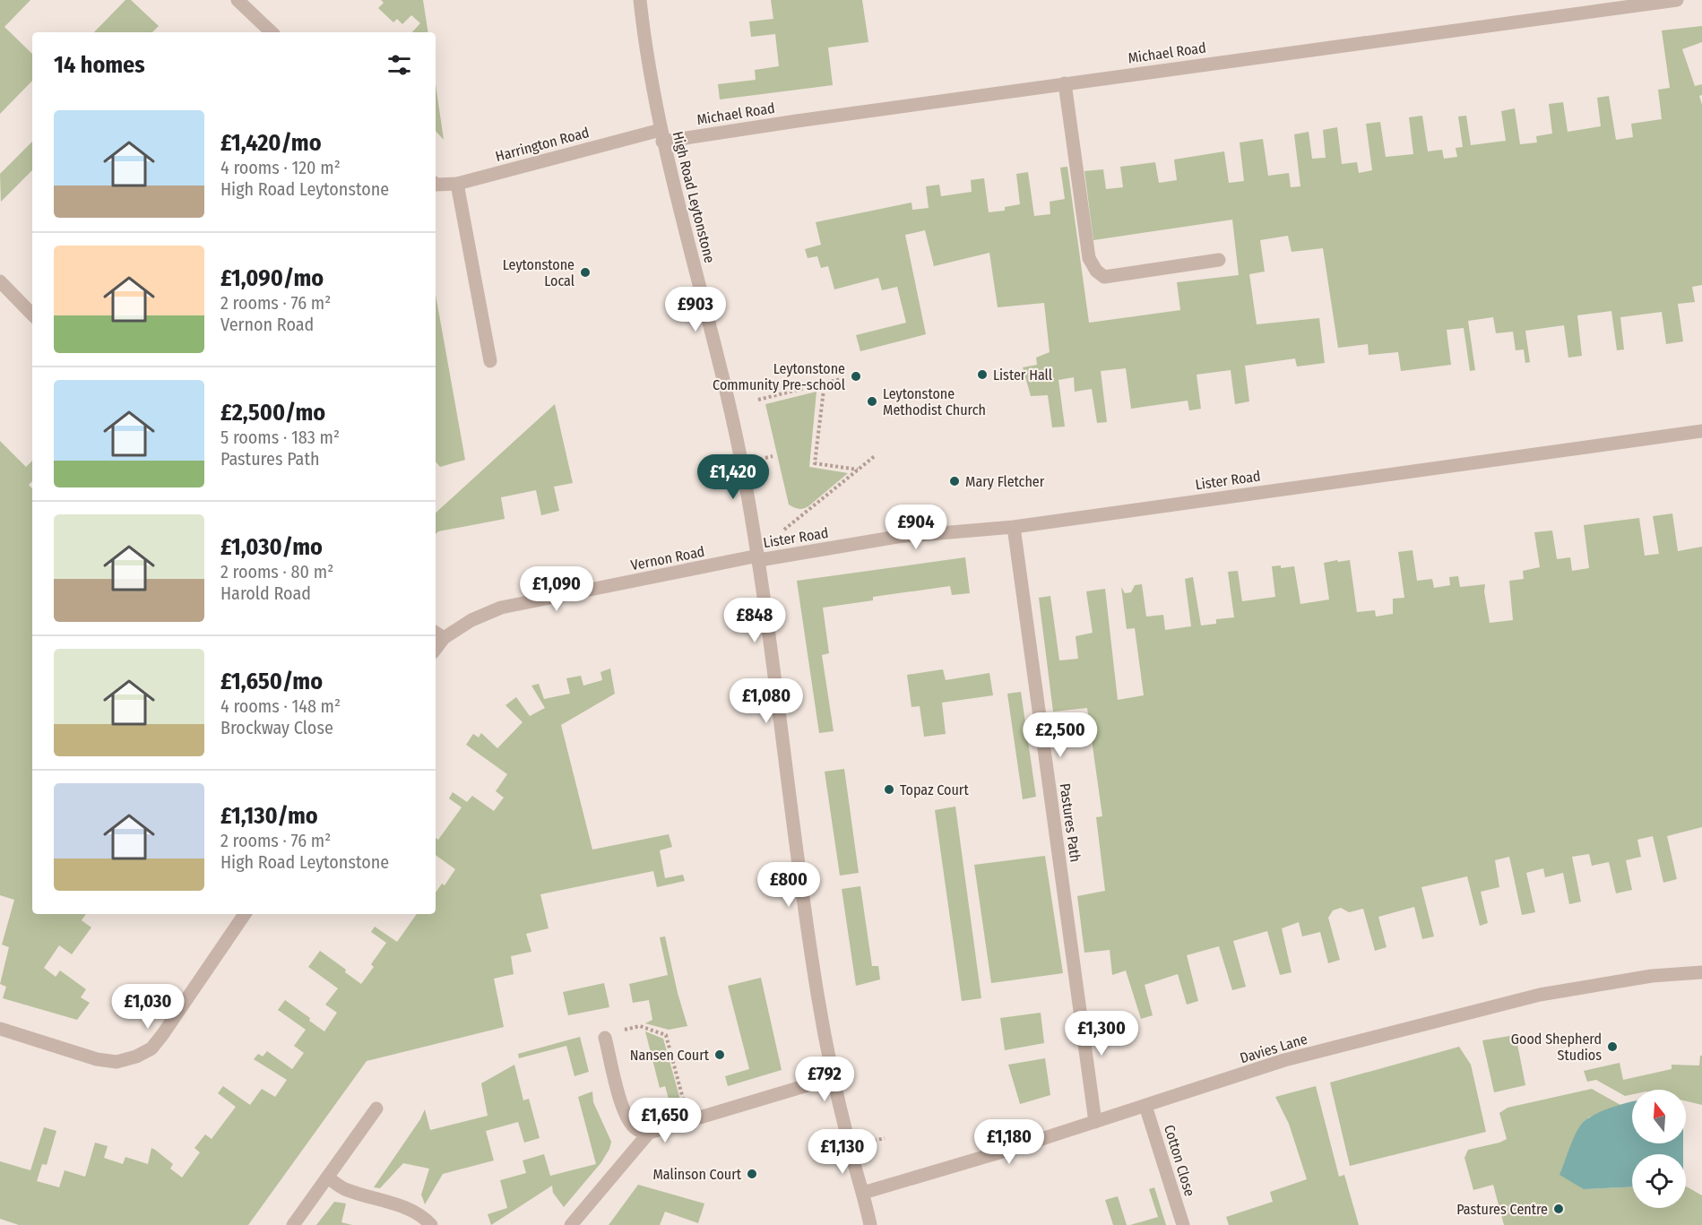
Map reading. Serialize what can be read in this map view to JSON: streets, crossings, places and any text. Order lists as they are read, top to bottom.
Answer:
{
  "streets": {
    "street": [
      "Michael Road",
      "Harrington Road",
      "High Road Leytonstone",
      "Lister Road",
      "Vernon Road",
      "Pastures Path",
      "Davies Lane",
      "Cotton Close"
    ]
  },
  "crossings": [
    ["Michael Road", "Harrington Road"],
    ["Michael Road", "High Road Leytonstone"],
    ["Harrington Road", "High Road Leytonstone"],
    ["High Road Leytonstone", "Lister Road"],
    ["High Road Leytonstone", "Vernon Road"],
    ["High Road Leytonstone", "Davies Lane"],
    ["Lister Road", "Vernon Road"],
    ["Lister Road", "Pastures Path"],
    ["Pastures Path", "Davies Lane"],
    ["Davies Lane", "Cotton Close"]
  ],
  "places": [
    "Leytonstone Local",
    "Lister Hall",
    "Leytonstone Community Pre-school",
    "Leytonstone Methodist Church",
    "Mary Fletcher",
    "Topaz Court",
    "Good Shepherd Studios",
    "Nansen Court",
    "Malinson Court",
    "Pastures Centre"
  ],
  "north": "top",
  "page": {
    "heading": "14 homes",
    "list": [
      {
        "name": "£1,420/mo",
        "note": "4 rooms · 120 m² · High Road Leytonstone"
      },
      {
        "name": "£1,090/mo",
        "note": "2 rooms · 76 m² · Vernon Road"
      },
      {
        "name": "£2,500/mo",
        "note": "5 rooms · 183 m² · Pastures Path"
      },
      {
        "name": "£1,030/mo",
        "note": "2 rooms · 80 m² · Harold Road"
      },
      {
        "name": "£1,650/mo",
        "note": "4 rooms · 148 m² · Brockway Close"
      },
      {
        "name": "£1,130/mo",
        "note": "2 rooms · 76 m² · High Road Leytonstone"
      }
    ],
    "price": [
      "£903",
      "£1,420",
      "£904",
      "£1,090",
      "£848",
      "£1,080",
      "£2,500",
      "£800",
      "£1,030",
      "£1,300",
      "£792",
      "£1,650",
      "£1,180",
      "£1,130"
    ]
  }
}
